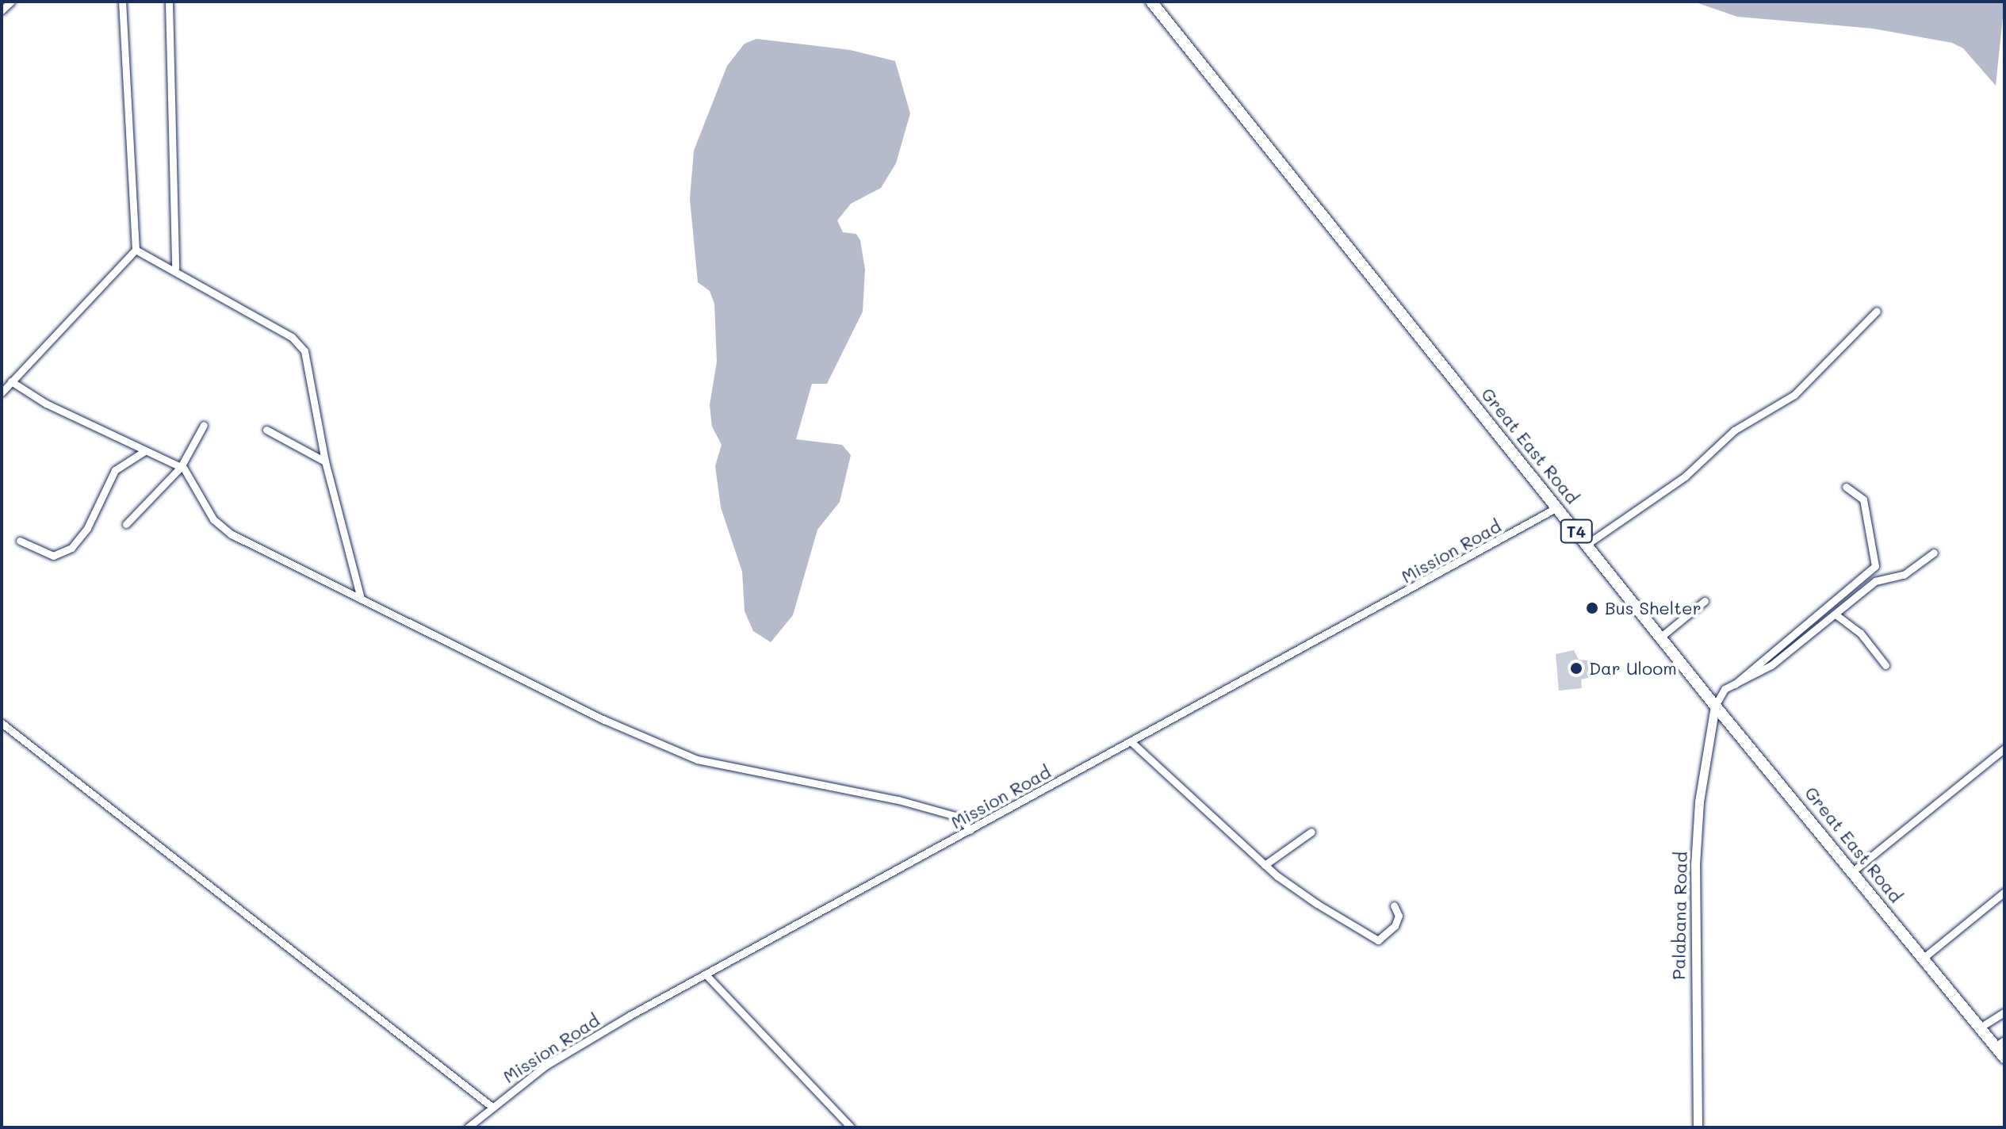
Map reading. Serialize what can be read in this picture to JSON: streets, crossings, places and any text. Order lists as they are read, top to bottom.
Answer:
{
  "streets": {
    "highway": ["Great East Road", "T4"],
    "street": ["Mission Road", "Palabana Road"]
  },
  "crossings": [
    ["Great East Road", "Mission Road"],
    ["Great East Road", "Palabana Road"]
  ],
  "places": ["Bus Shelter", "Dar Uloom"]
}
